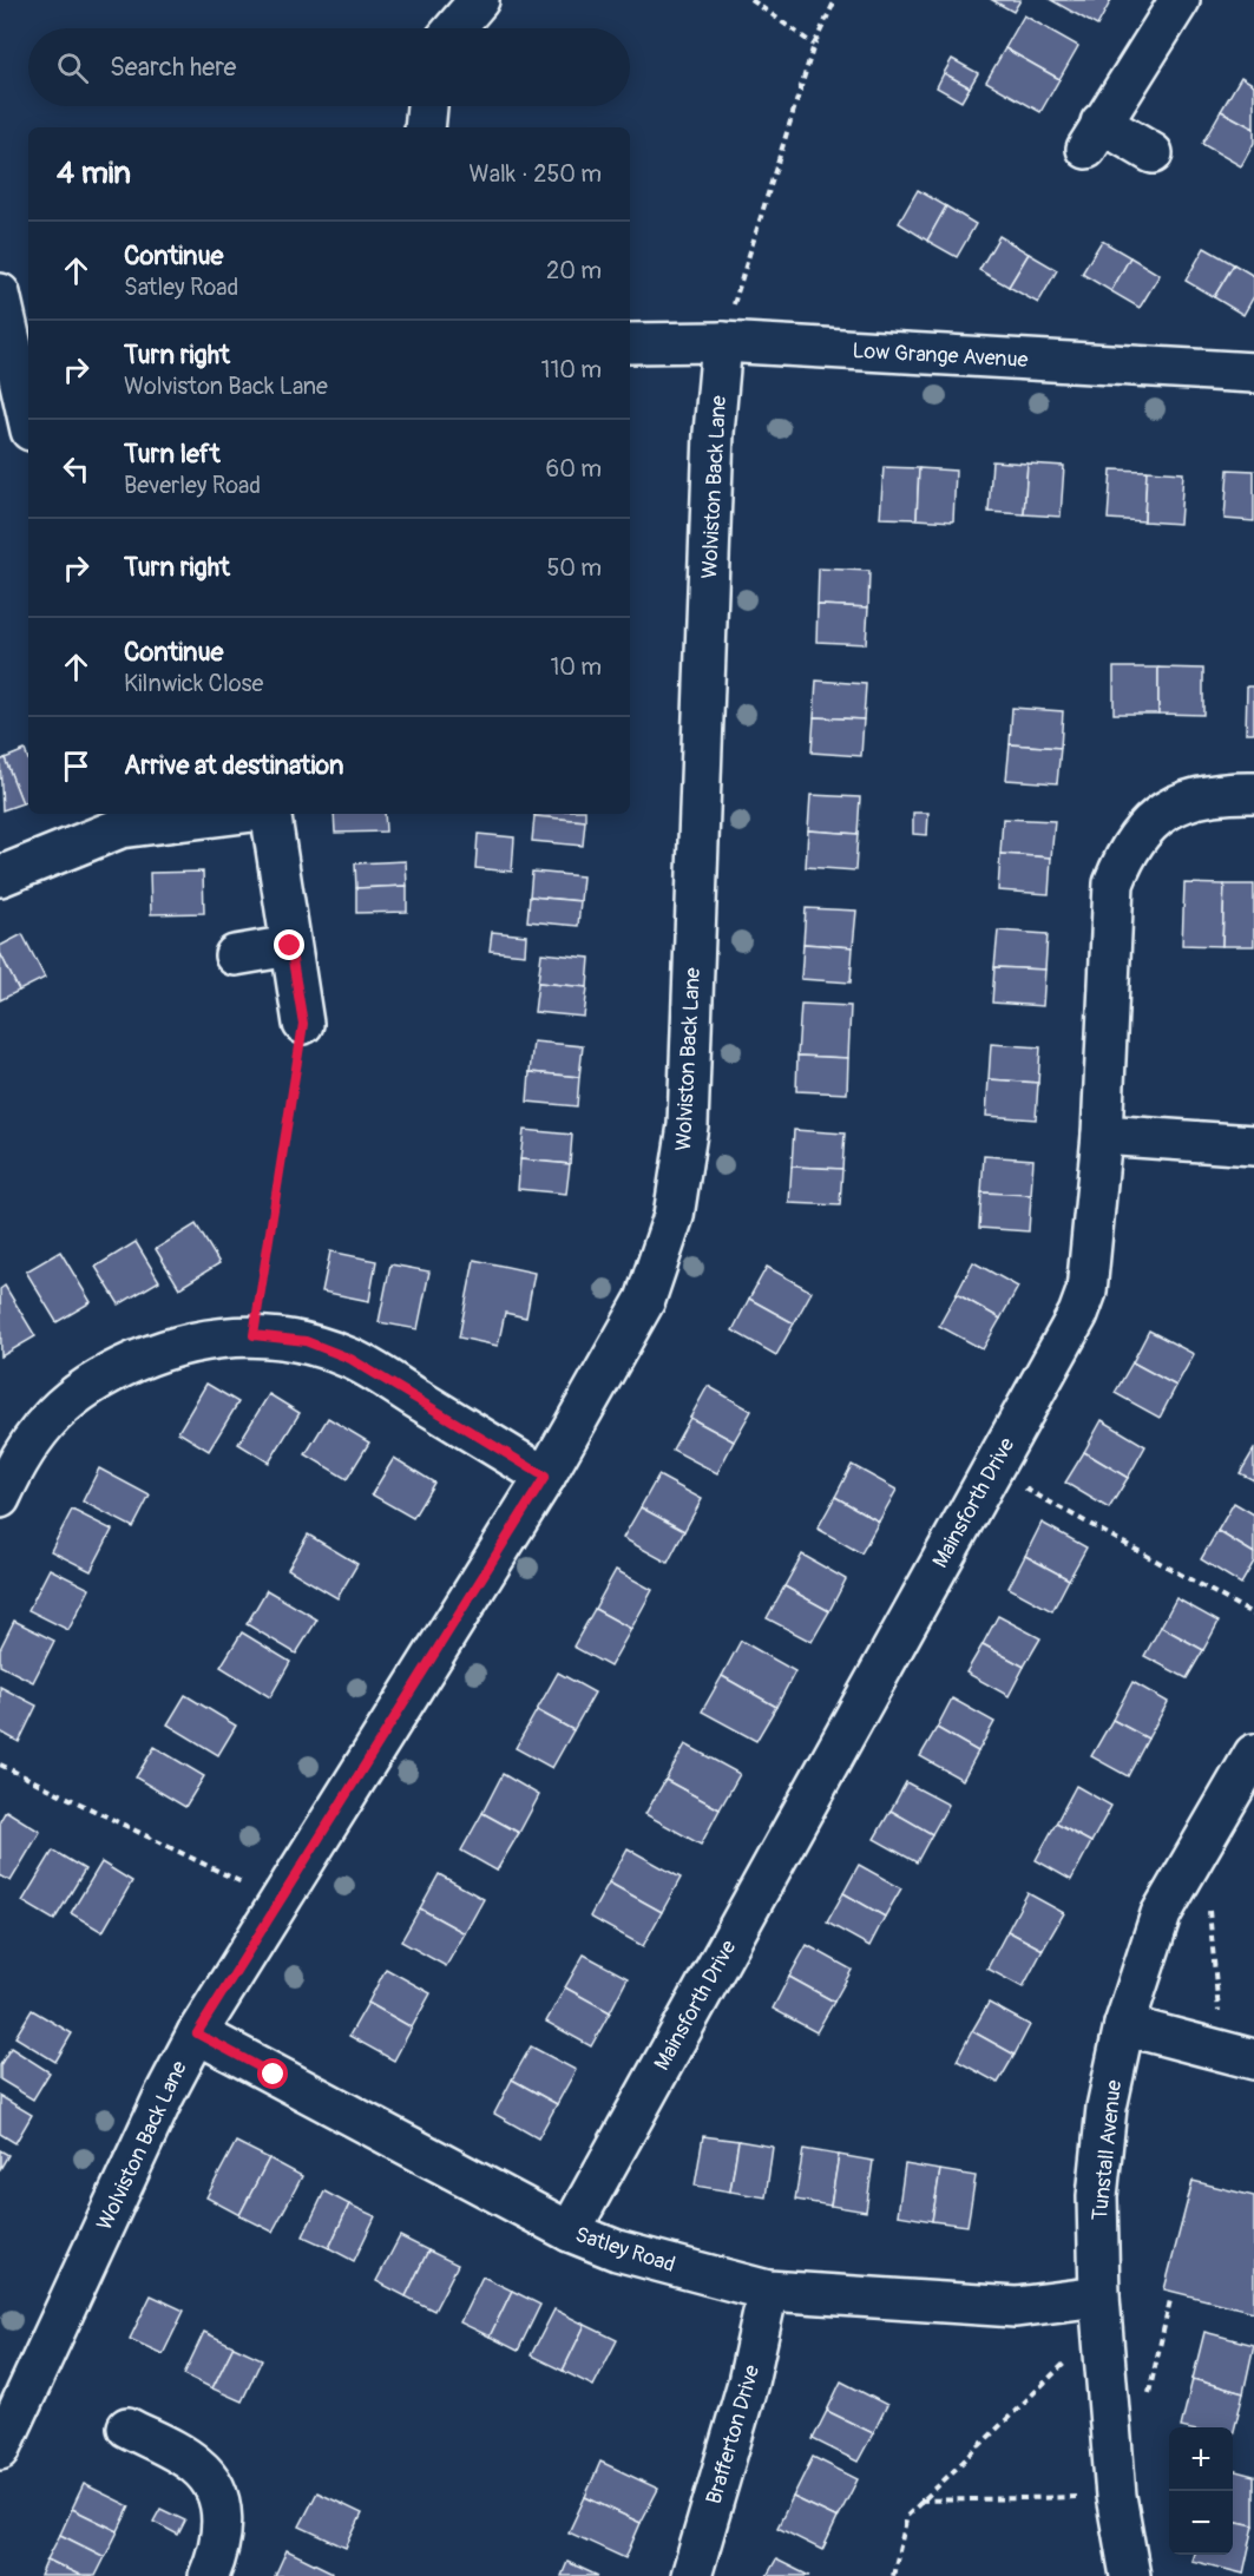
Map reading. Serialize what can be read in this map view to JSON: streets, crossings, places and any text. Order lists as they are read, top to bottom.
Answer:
{
  "streets": {
    "street": [
      "Low Grange Avenue",
      "Wolviston Back Lane",
      "Mainsforth Drive",
      "Tunstall Avenue",
      "Satley Road",
      "Brafferton Drive"
    ]
  },
  "crossings": [
    ["Low Grange Avenue", "Wolviston Back Lane"],
    ["Wolviston Back Lane", "Satley Road"],
    ["Mainsforth Drive", "Satley Road"],
    ["Tunstall Avenue", "Satley Road"],
    ["Satley Road", "Brafferton Drive"]
  ],
  "page": {
    "search": "Search here",
    "heading": ["4 min", "Walk · 250 m"],
    "list": [
      ["Continue", "Satley Road", "20 m"],
      ["Turn right", "Wolviston Back Lane", "110 m"],
      ["Turn left", "Beverley Road", "60 m"],
      ["Turn right", "50 m"],
      ["Continue", "Kilnwick Close", "10 m"],
      "Arrive at destination"
    ],
    "map_buttons": ["+", "−"]
  }
}
